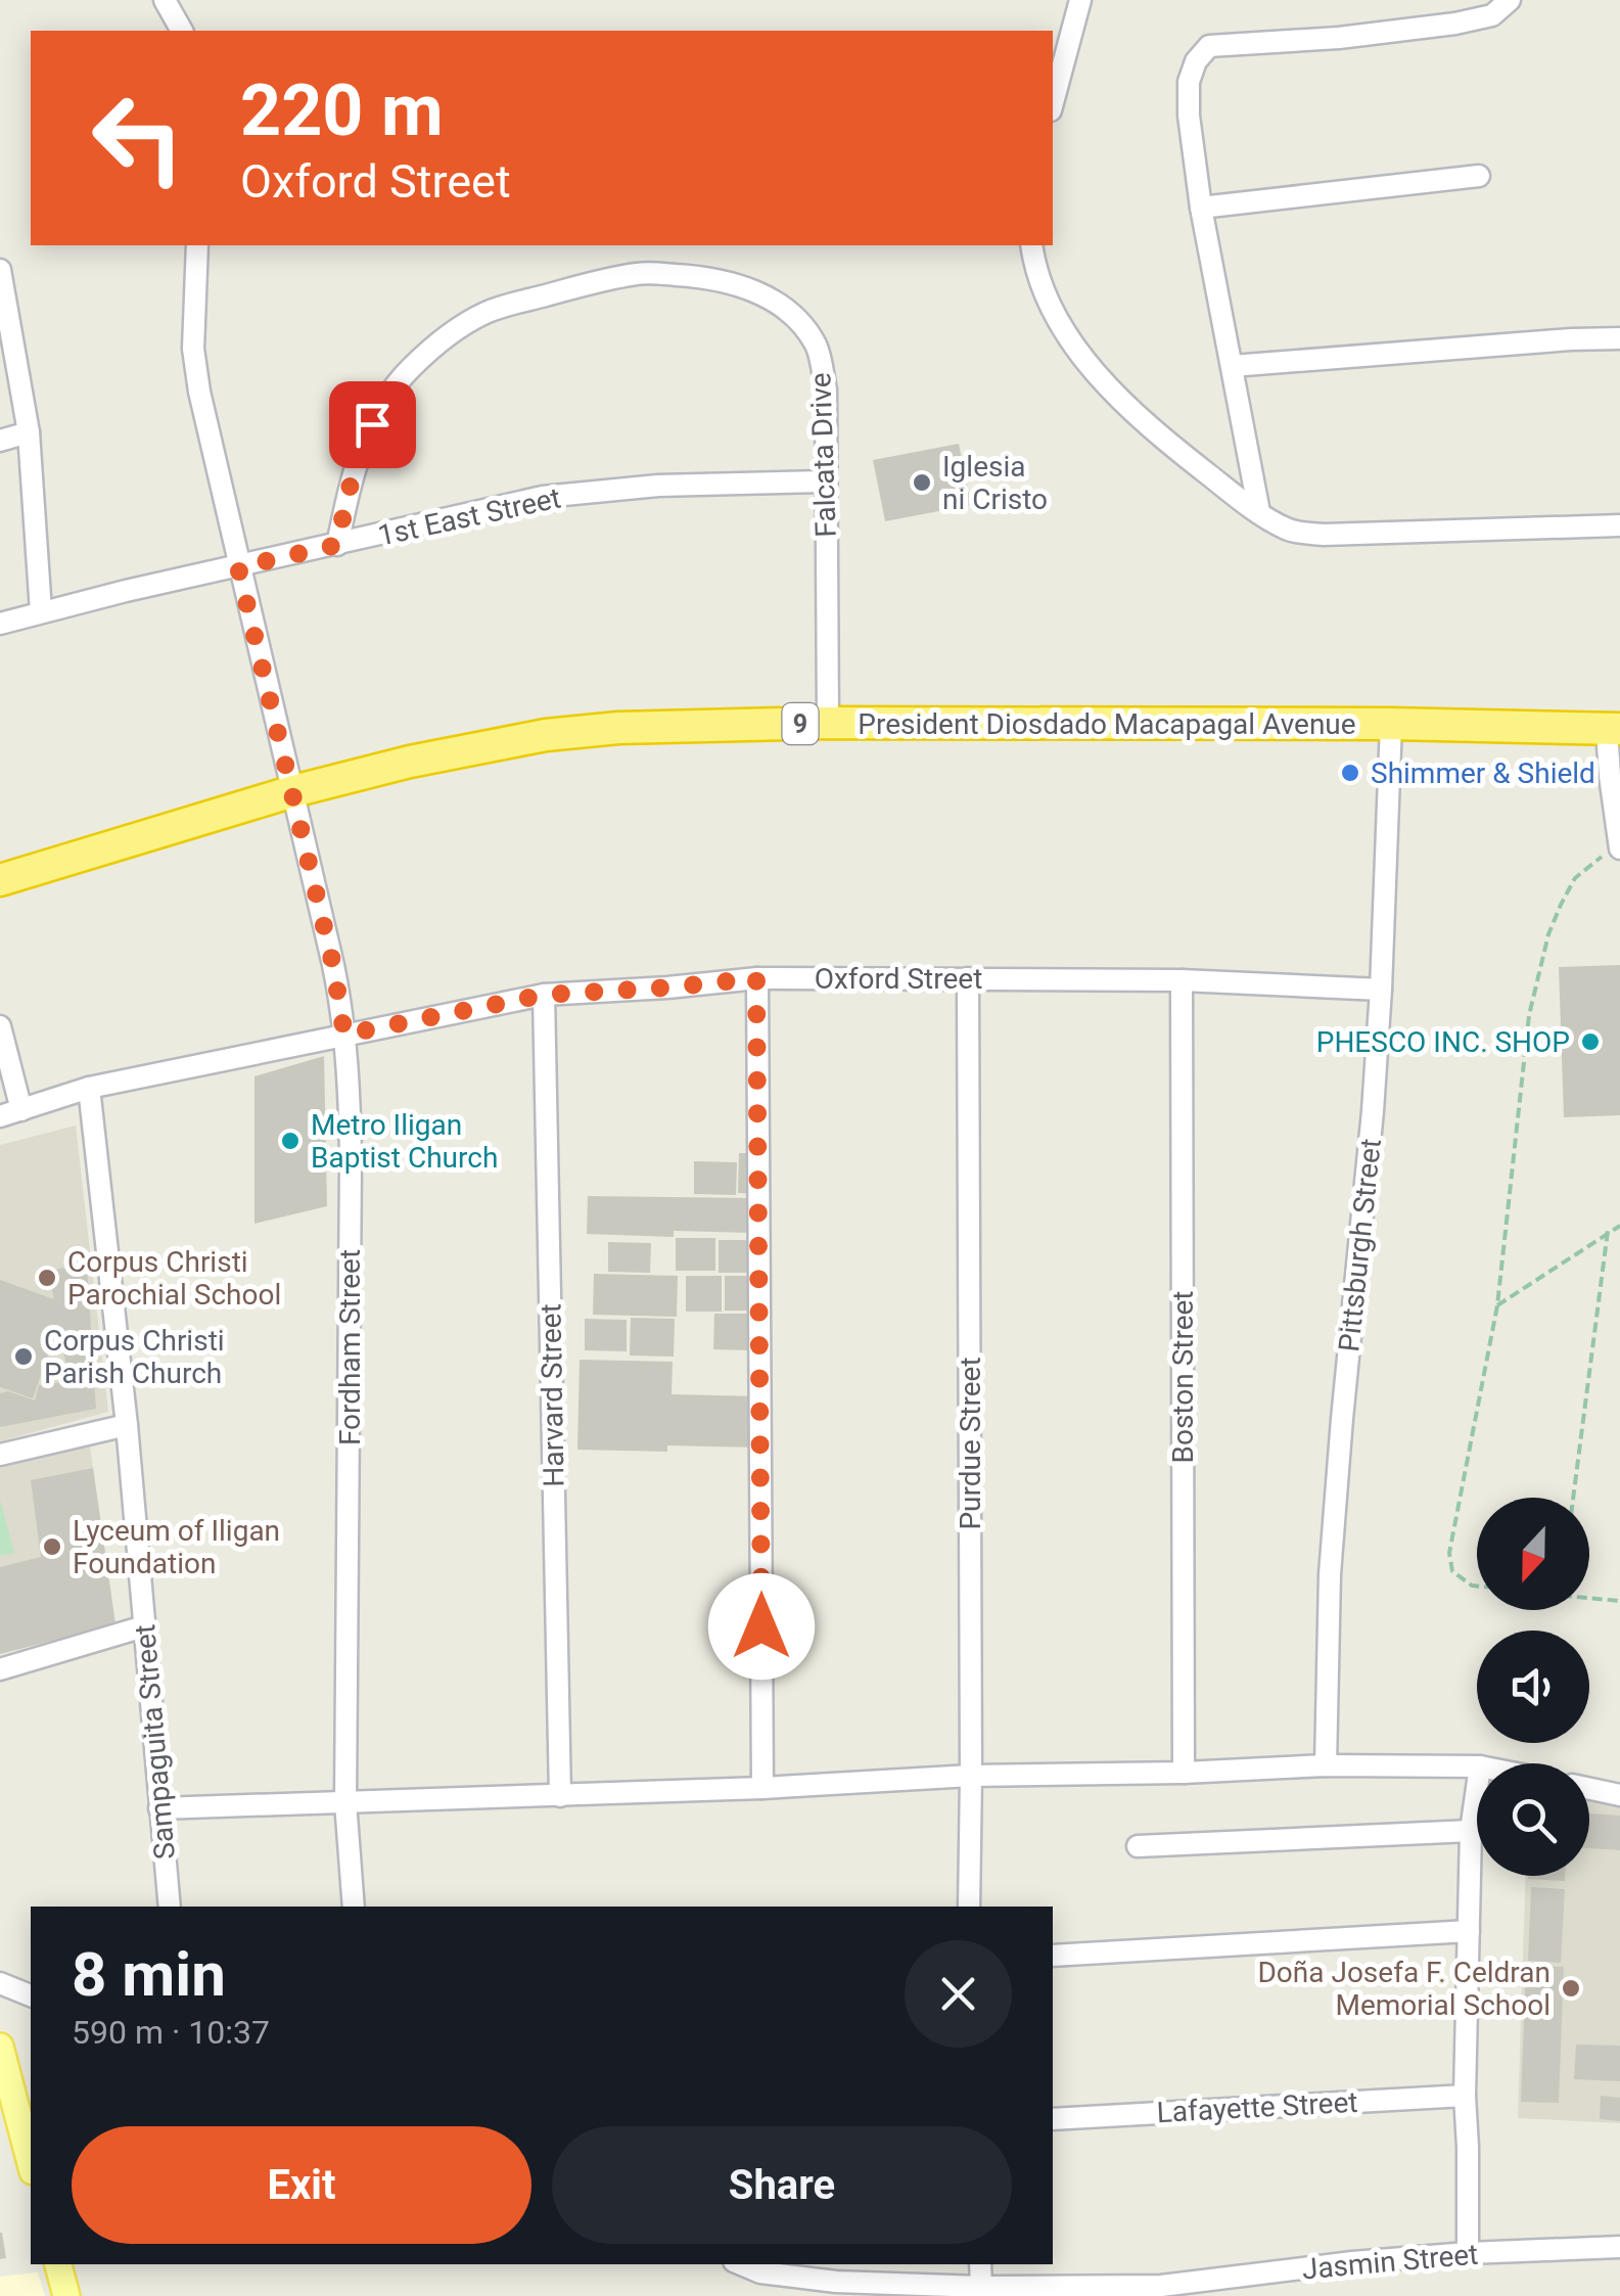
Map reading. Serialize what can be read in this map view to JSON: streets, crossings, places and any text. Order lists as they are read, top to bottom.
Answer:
{
  "streets": {
    "highway": ["9", "President Diosdado Macapagal Avenue"],
    "street": [
      "Falcata Drive",
      "1st East Street",
      "Oxford Street",
      "Pittsburgh Street",
      "Fordham Street",
      "Boston Street",
      "Harvard Street",
      "Purdue Street",
      "Sampaguita Street",
      "Lafayette Street",
      "Jasmin Street"
    ]
  },
  "crossings": [
    ["Falcata Drive", "1st East Street"],
    ["Falcata Drive", "President Diosdado Macapagal Avenue"],
    ["1st East Street", "Fordham Street"],
    ["President Diosdado Macapagal Avenue", "Pittsburgh Street"],
    ["President Diosdado Macapagal Avenue", "Fordham Street"],
    ["Oxford Street", "Pittsburgh Street"],
    ["Oxford Street", "Fordham Street"],
    ["Oxford Street", "Boston Street"],
    ["Oxford Street", "Harvard Street"],
    ["Oxford Street", "Purdue Street"],
    ["Oxford Street", "Sampaguita Street"]
  ],
  "places": [
    "Iglesia ni Cristo",
    "Shimmer & Shield",
    "PHESCO INC. SHOP",
    "Metro Iligan Baptist Church",
    "Corpus Christi Parochial School",
    "Corpus Christi Parish Church",
    "Lyceum of Iligan Foundation",
    "Doña Josefa F. Celdran Memorial School"
  ],
  "north": "bottom",
  "page": {
    "turn": ["220 m", "Oxford Street"],
    "heading": ["8 min", "590 m · 10:37"],
    "buttons": ["Exit", "Share"]
  }
}
